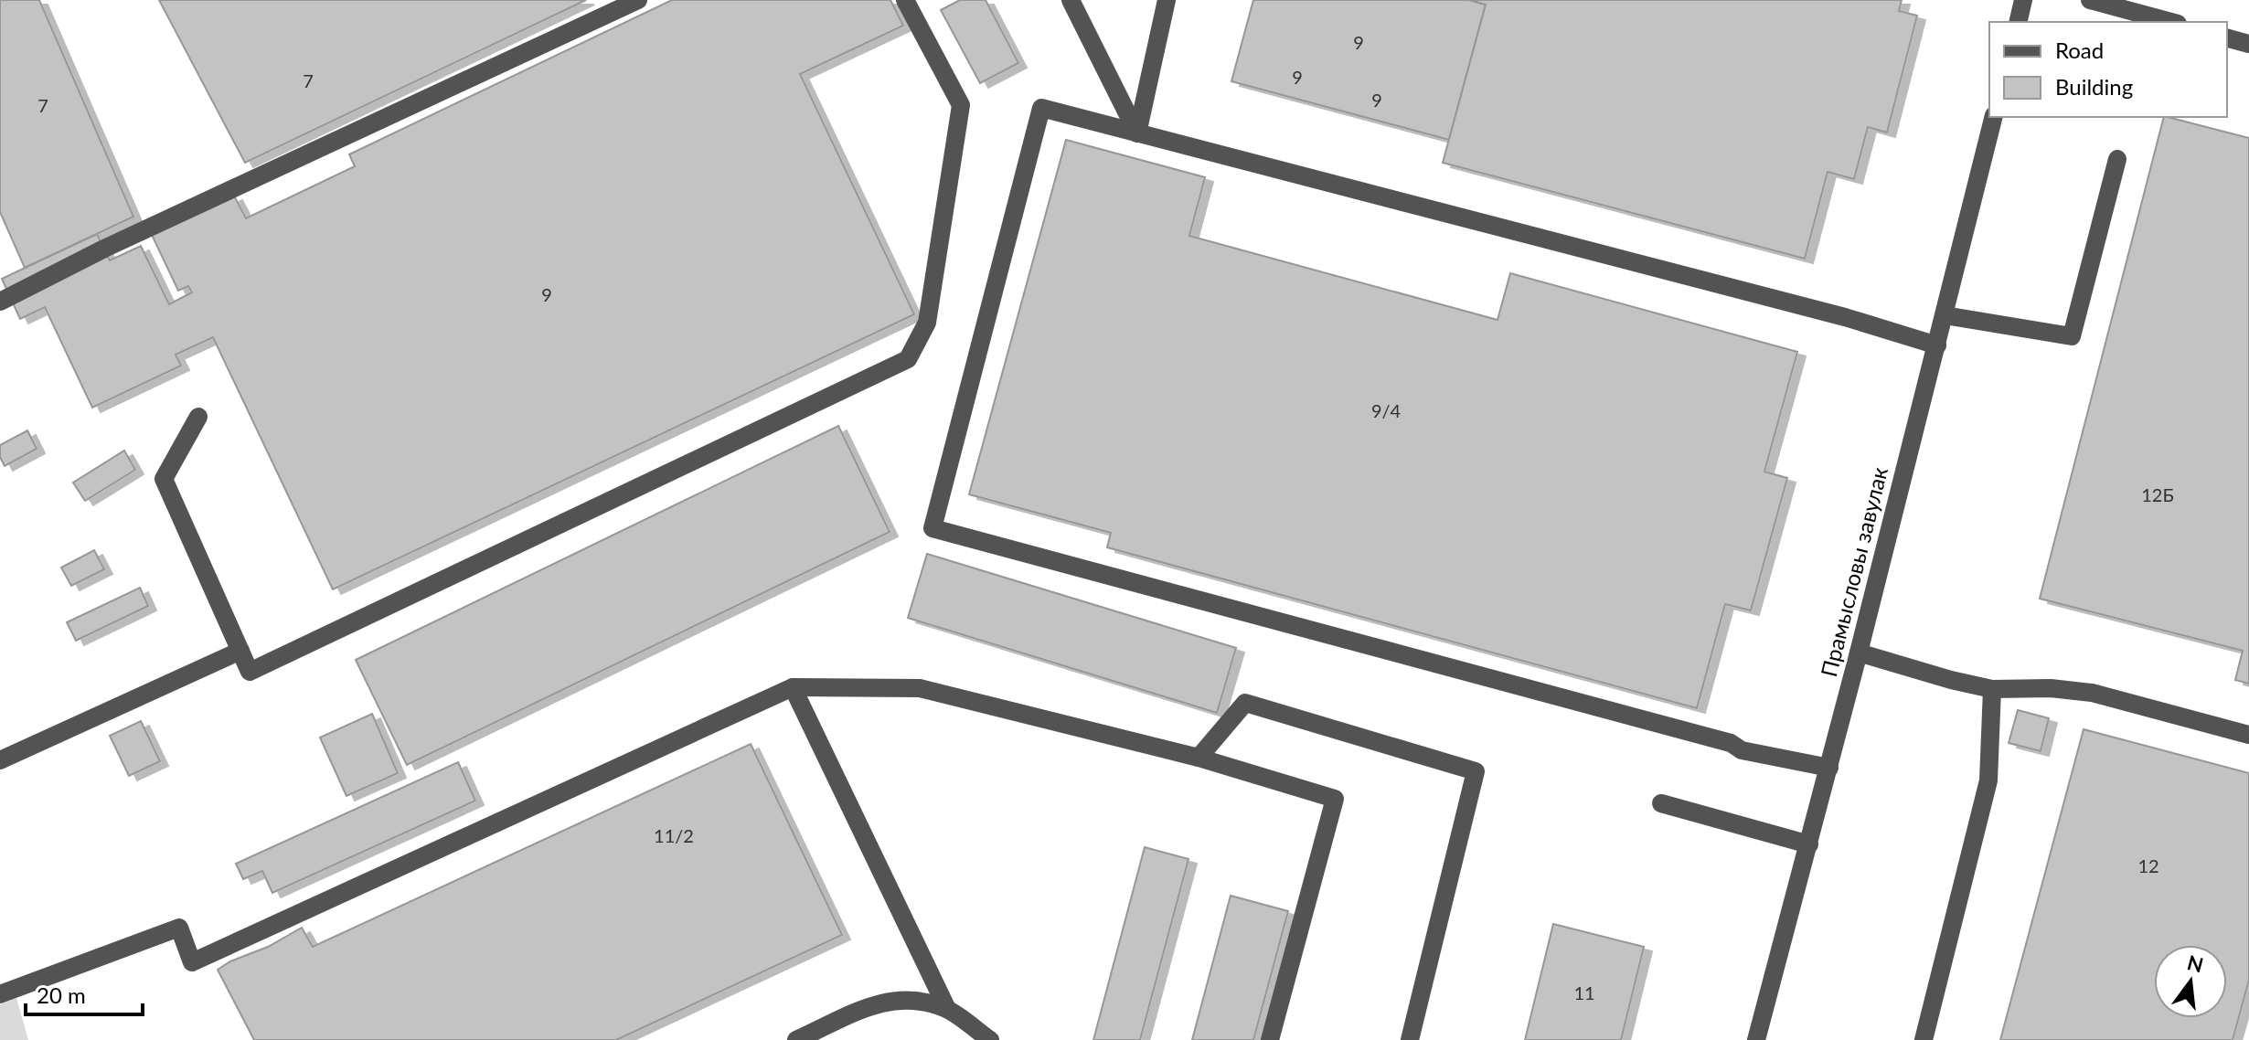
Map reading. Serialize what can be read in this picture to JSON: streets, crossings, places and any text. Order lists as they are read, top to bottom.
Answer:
{
  "streets": {
    "street": ["Прамысловы завулак"]
  },
  "house_numbers": [
    "9",
    "9",
    "7",
    "9",
    "7",
    "9",
    "9/4",
    "12Б",
    "11/2",
    "12",
    "11"
  ],
  "legend": ["Road", "Building"],
  "scale_bar": "20 m",
  "north": "top"
}
